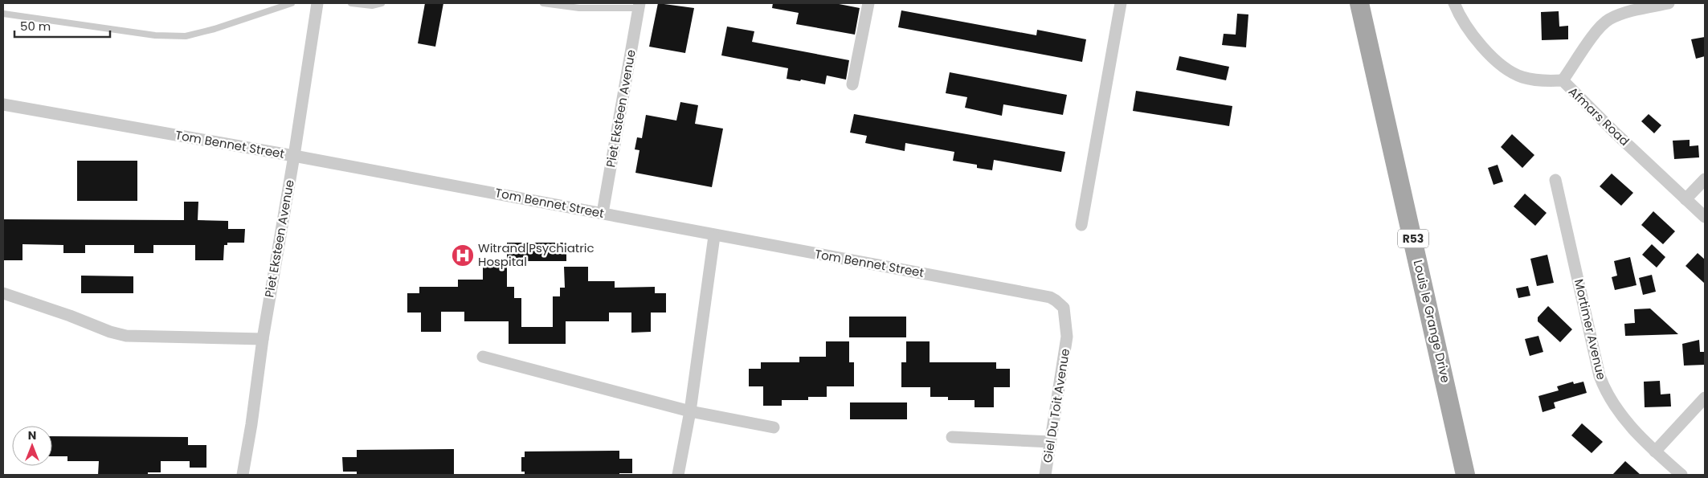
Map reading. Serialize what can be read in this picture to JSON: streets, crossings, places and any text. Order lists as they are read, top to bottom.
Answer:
{
  "streets": {
    "main road": ["R53", "Louis le Grange Drive"],
    "street": [
      "Piet Eksteen Avenue",
      "Afmars Road",
      "Tom Bennet Street",
      "Mortimer Avenue",
      "Giel Du Toit Avenue"
    ]
  },
  "crossings": [
    ["Piet Eksteen Avenue", "Tom Bennet Street"],
    ["Tom Bennet Street", "Giel Du Toit Avenue"]
  ],
  "places": {
    "hospital": ["Witrand Psychiatric Hospital"]
  },
  "scale_bar": "50 m",
  "north": "top"
}
